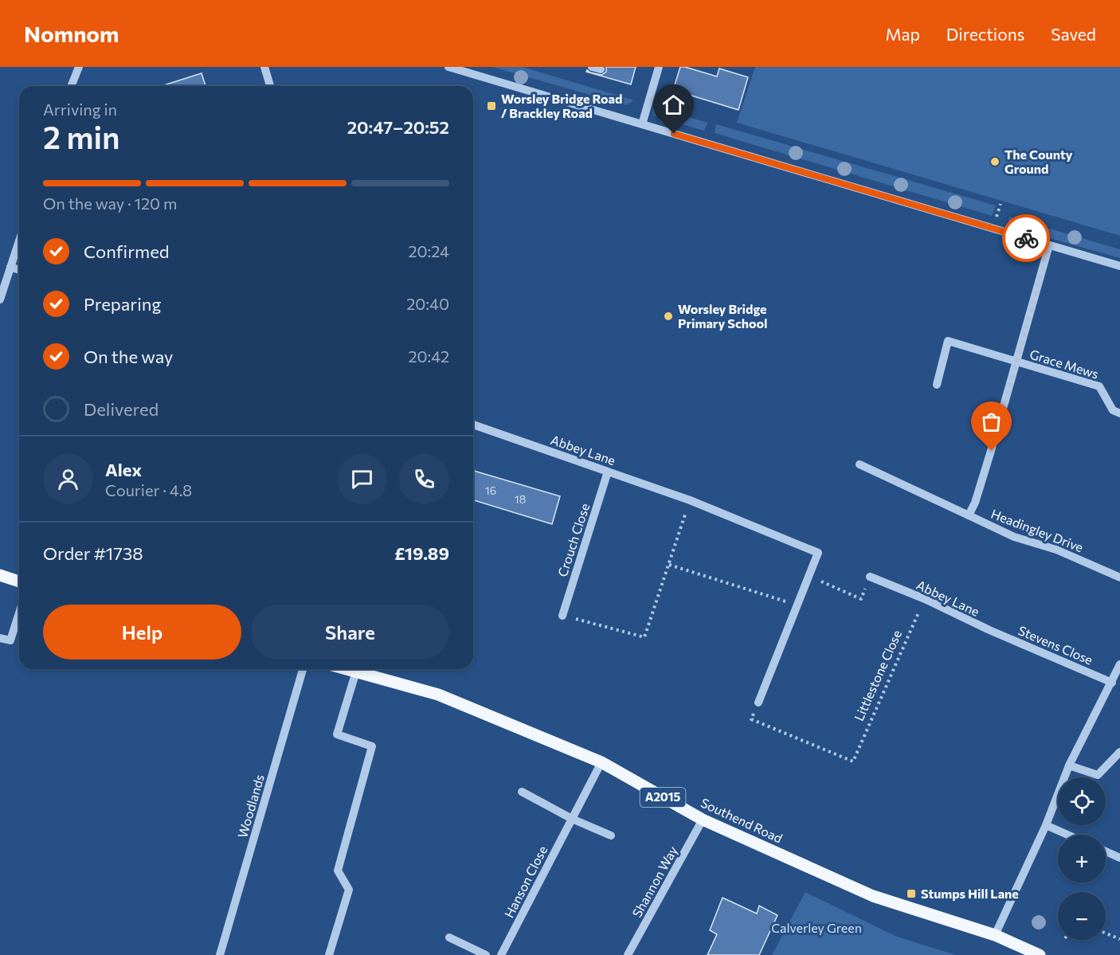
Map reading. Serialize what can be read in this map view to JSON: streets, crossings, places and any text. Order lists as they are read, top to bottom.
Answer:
{
  "streets": {
    "main road": ["A2015", "Southend Road"],
    "street": [
      "Grace Mews",
      "Abbey Lane",
      "Headingley Drive",
      "Crouch Close",
      "Stevens Close",
      "Woodlands",
      "Hanson Close",
      "Shannon Way"
    ],
    "path": ["Littlestone Close"]
  },
  "crossings": [
    ["Grace Mews", "Headingley Drive"],
    ["Abbey Lane", "Crouch Close"],
    ["Abbey Lane", "Stevens Close"],
    ["Abbey Lane", "Littlestone Close"],
    ["Southend Road", "Hanson Close"],
    ["Southend Road", "Shannon Way"]
  ],
  "parks": ["Calverley Green"],
  "places": {
    "transit": ["Worsley Bridge Road / Brackley Road", "Stumps Hill Lane"],
    "other": ["The County Ground", "Worsley Bridge Primary School"]
  },
  "house_numbers": ["16", "18"],
  "page": {
    "header": "Nomnom",
    "nav": ["Map", "Directions", "Saved"],
    "heading": ["2 min", "Arriving in", "20:47–20:52"],
    "panel": [
      "Alex",
      "Courier · 4.8",
      "Order #1738",
      "£19.89"
    ],
    "bar": "On the way · 120 m",
    "list": [
      ["Confirmed", "20:24"],
      ["Preparing", "20:40"],
      ["On the way", "20:42"],
      "Delivered"
    ],
    "buttons": ["Help", "Share"],
    "map_buttons": ["+", "−"]
  }
}
